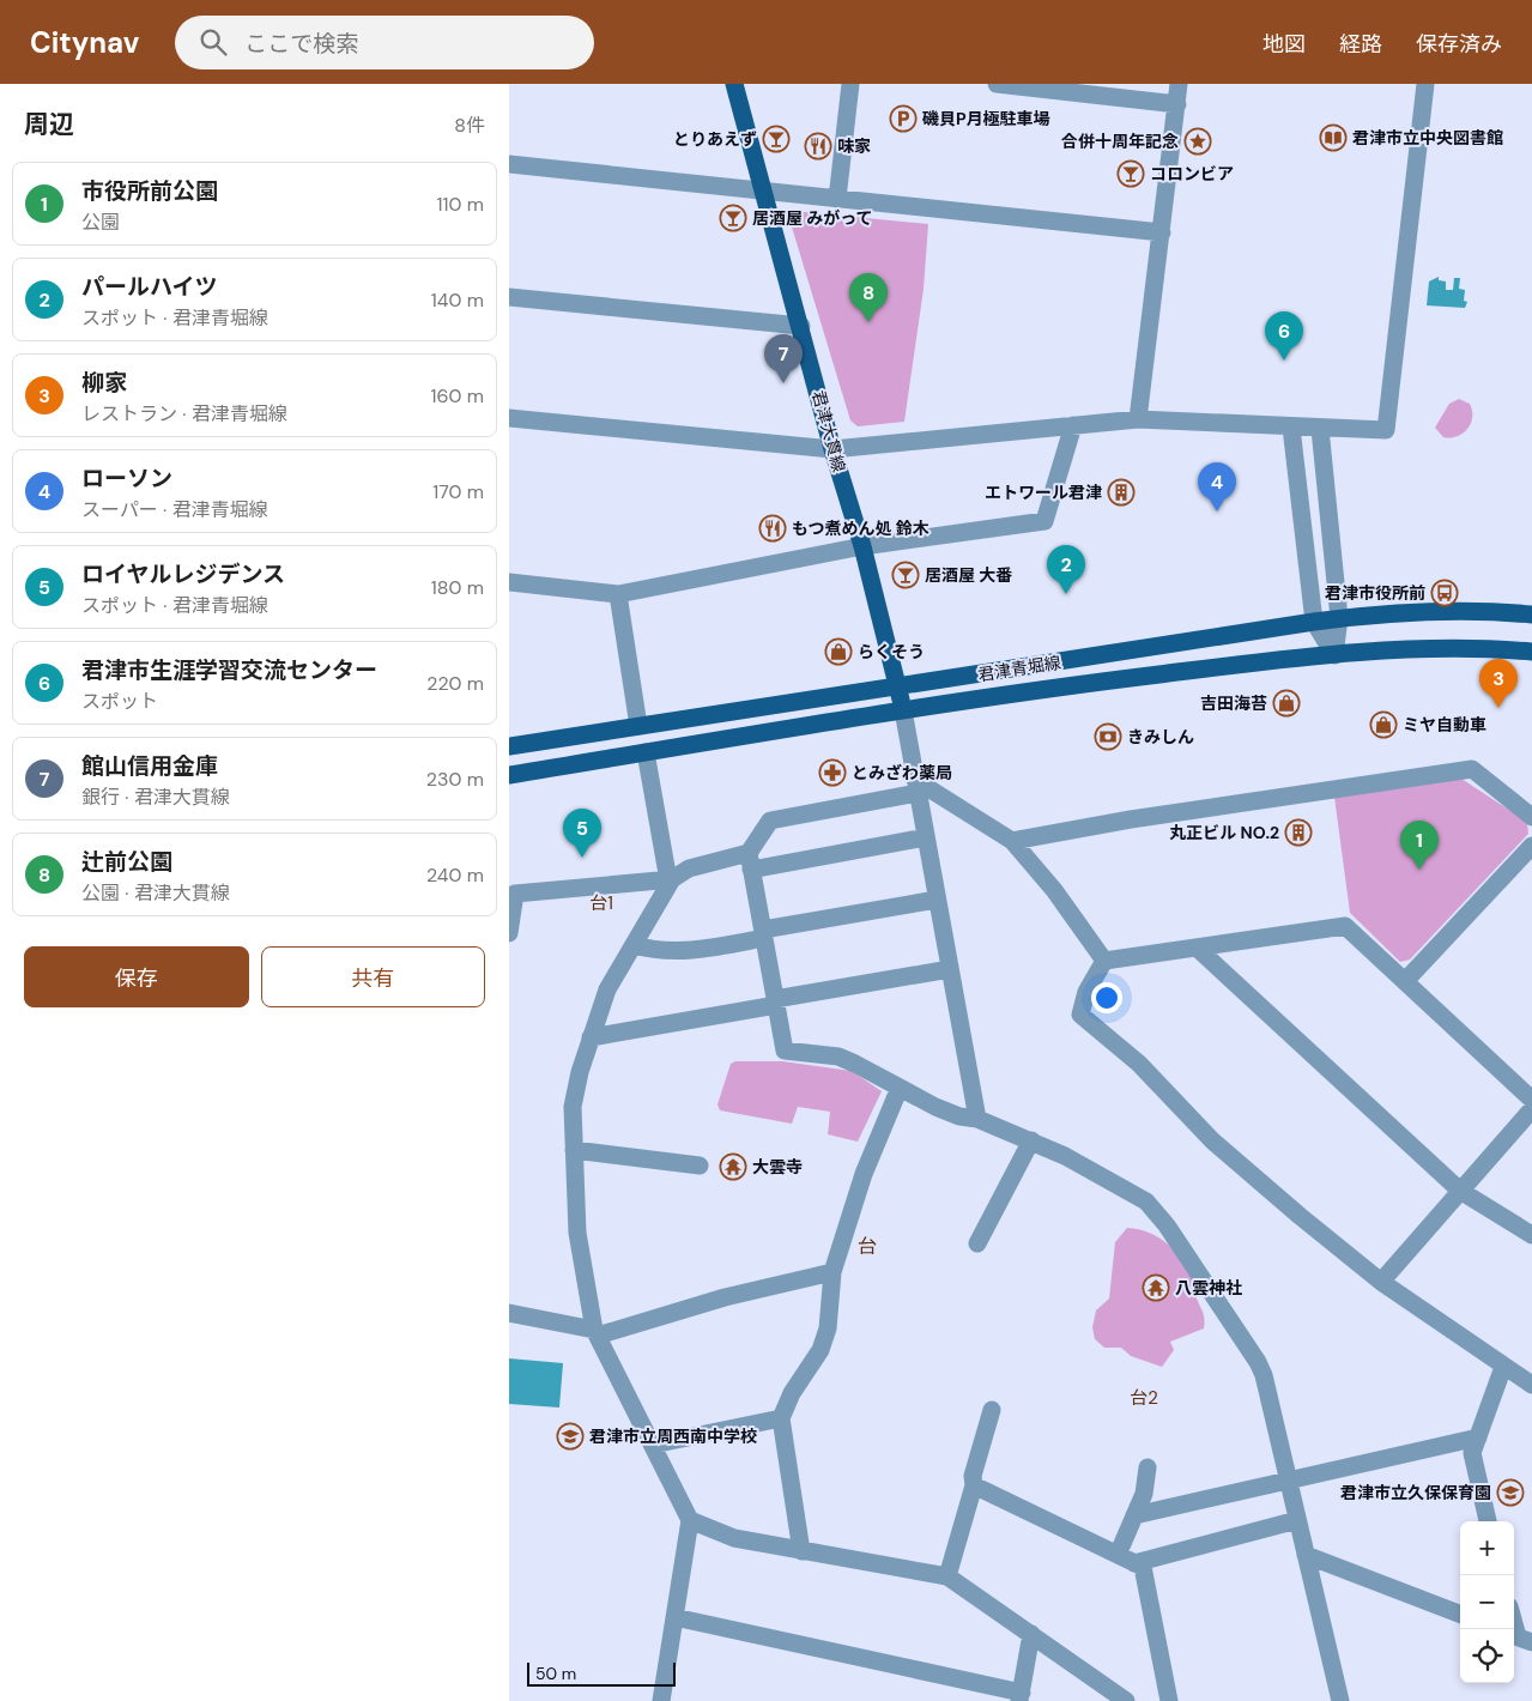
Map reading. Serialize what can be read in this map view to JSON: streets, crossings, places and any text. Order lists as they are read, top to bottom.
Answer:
{
  "streets": {
    "main road": ["君津大貫線", "君津青堀線"]
  },
  "crossings": [
    ["君津大貫線", "君津青堀線"]
  ],
  "districts": ["台1", "台", "台2"],
  "places": {
    "parking": ["磯貝P月極駐車場"],
    "library": ["君津市立中央図書館"],
    "bar": [
      "とりあえず",
      "コロンビア",
      "居酒屋 みがって",
      "居酒屋 大番"
    ],
    "place": ["合併十周年記念"],
    "restaurant": ["味家", "もつ煮めん処 鈴木"],
    "building": ["エトワール君津", "丸正ビル NO.2"],
    "bus stop": ["君津市役所前"],
    "shop": ["らくそう", "吉田海苔", "ミヤ自動車"],
    "bank": ["きみしん"],
    "pharmacy": ["とみざわ薬局"],
    "temple": ["大雲寺", "八雲神社"],
    "school or university": ["君津市立周西南中学校", "君津市立久保保育園"]
  },
  "scale_bar": "50 m",
  "page": {
    "header": "Citynav",
    "search": "ここで検索",
    "nav": ["地図", "経路", "保存済み"],
    "heading": ["周辺", "8件"],
    "list": [
      {
        "mark": "1",
        "name": "市役所前公園",
        "note": "公園",
        "value": "110 m"
      },
      {
        "mark": "2",
        "name": "パールハイツ",
        "note": "スポット · 君津青堀線",
        "value": "140 m"
      },
      {
        "mark": "3",
        "name": "柳家",
        "note": "レストラン · 君津青堀線",
        "value": "160 m"
      },
      {
        "mark": "4",
        "name": "ローソン",
        "note": "スーパー · 君津青堀線",
        "value": "170 m"
      },
      {
        "mark": "5",
        "name": "ロイヤルレジデンス",
        "note": "スポット · 君津青堀線",
        "value": "180 m"
      },
      {
        "mark": "6",
        "name": "君津市生涯学習交流センター",
        "note": "スポット",
        "value": "220 m"
      },
      {
        "mark": "7",
        "name": "館山信用金庫",
        "note": "銀行 · 君津大貫線",
        "value": "230 m"
      },
      {
        "mark": "8",
        "name": "辻前公園",
        "note": "公園 · 君津大貫線",
        "value": "240 m"
      }
    ],
    "pins": [
      "8",
      "6",
      "7",
      "4",
      "2",
      "3",
      "5",
      "1"
    ],
    "buttons": ["保存", "共有"],
    "map_buttons": ["+", "−"],
    "scale": "50 m"
  }
}
